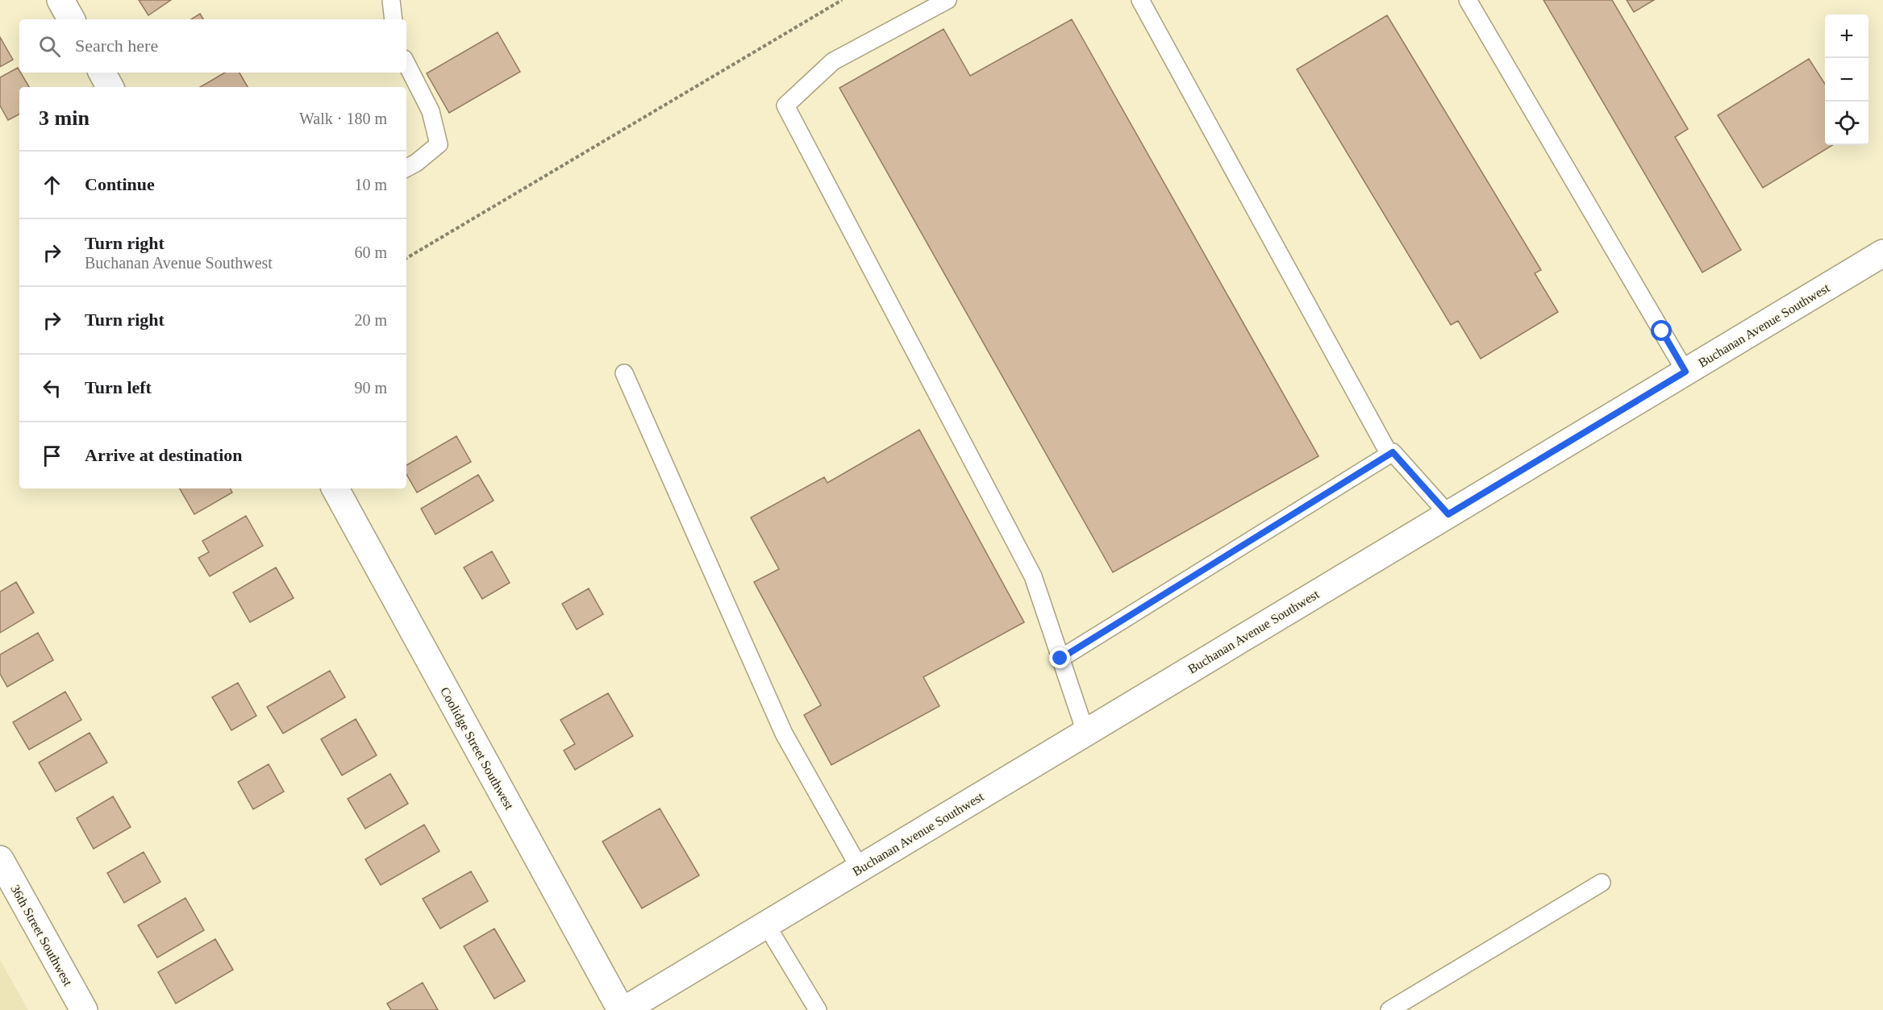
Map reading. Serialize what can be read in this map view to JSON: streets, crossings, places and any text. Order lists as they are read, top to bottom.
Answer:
{
  "streets": {
    "street": ["Buchanan Avenue Southwest", "Coolidge Street Southwest", "36th Street Southwest"]
  },
  "crossings": [
    ["Buchanan Avenue Southwest", "Coolidge Street Southwest"]
  ],
  "page": {
    "map_buttons": ["+", "−"],
    "search": "Search here",
    "heading": ["3 min", "Walk · 180 m"],
    "list": [
      ["Continue", "10 m"],
      ["Turn right", "Buchanan Avenue Southwest", "60 m"],
      ["Turn right", "20 m"],
      ["Turn left", "90 m"],
      "Arrive at destination"
    ]
  }
}
